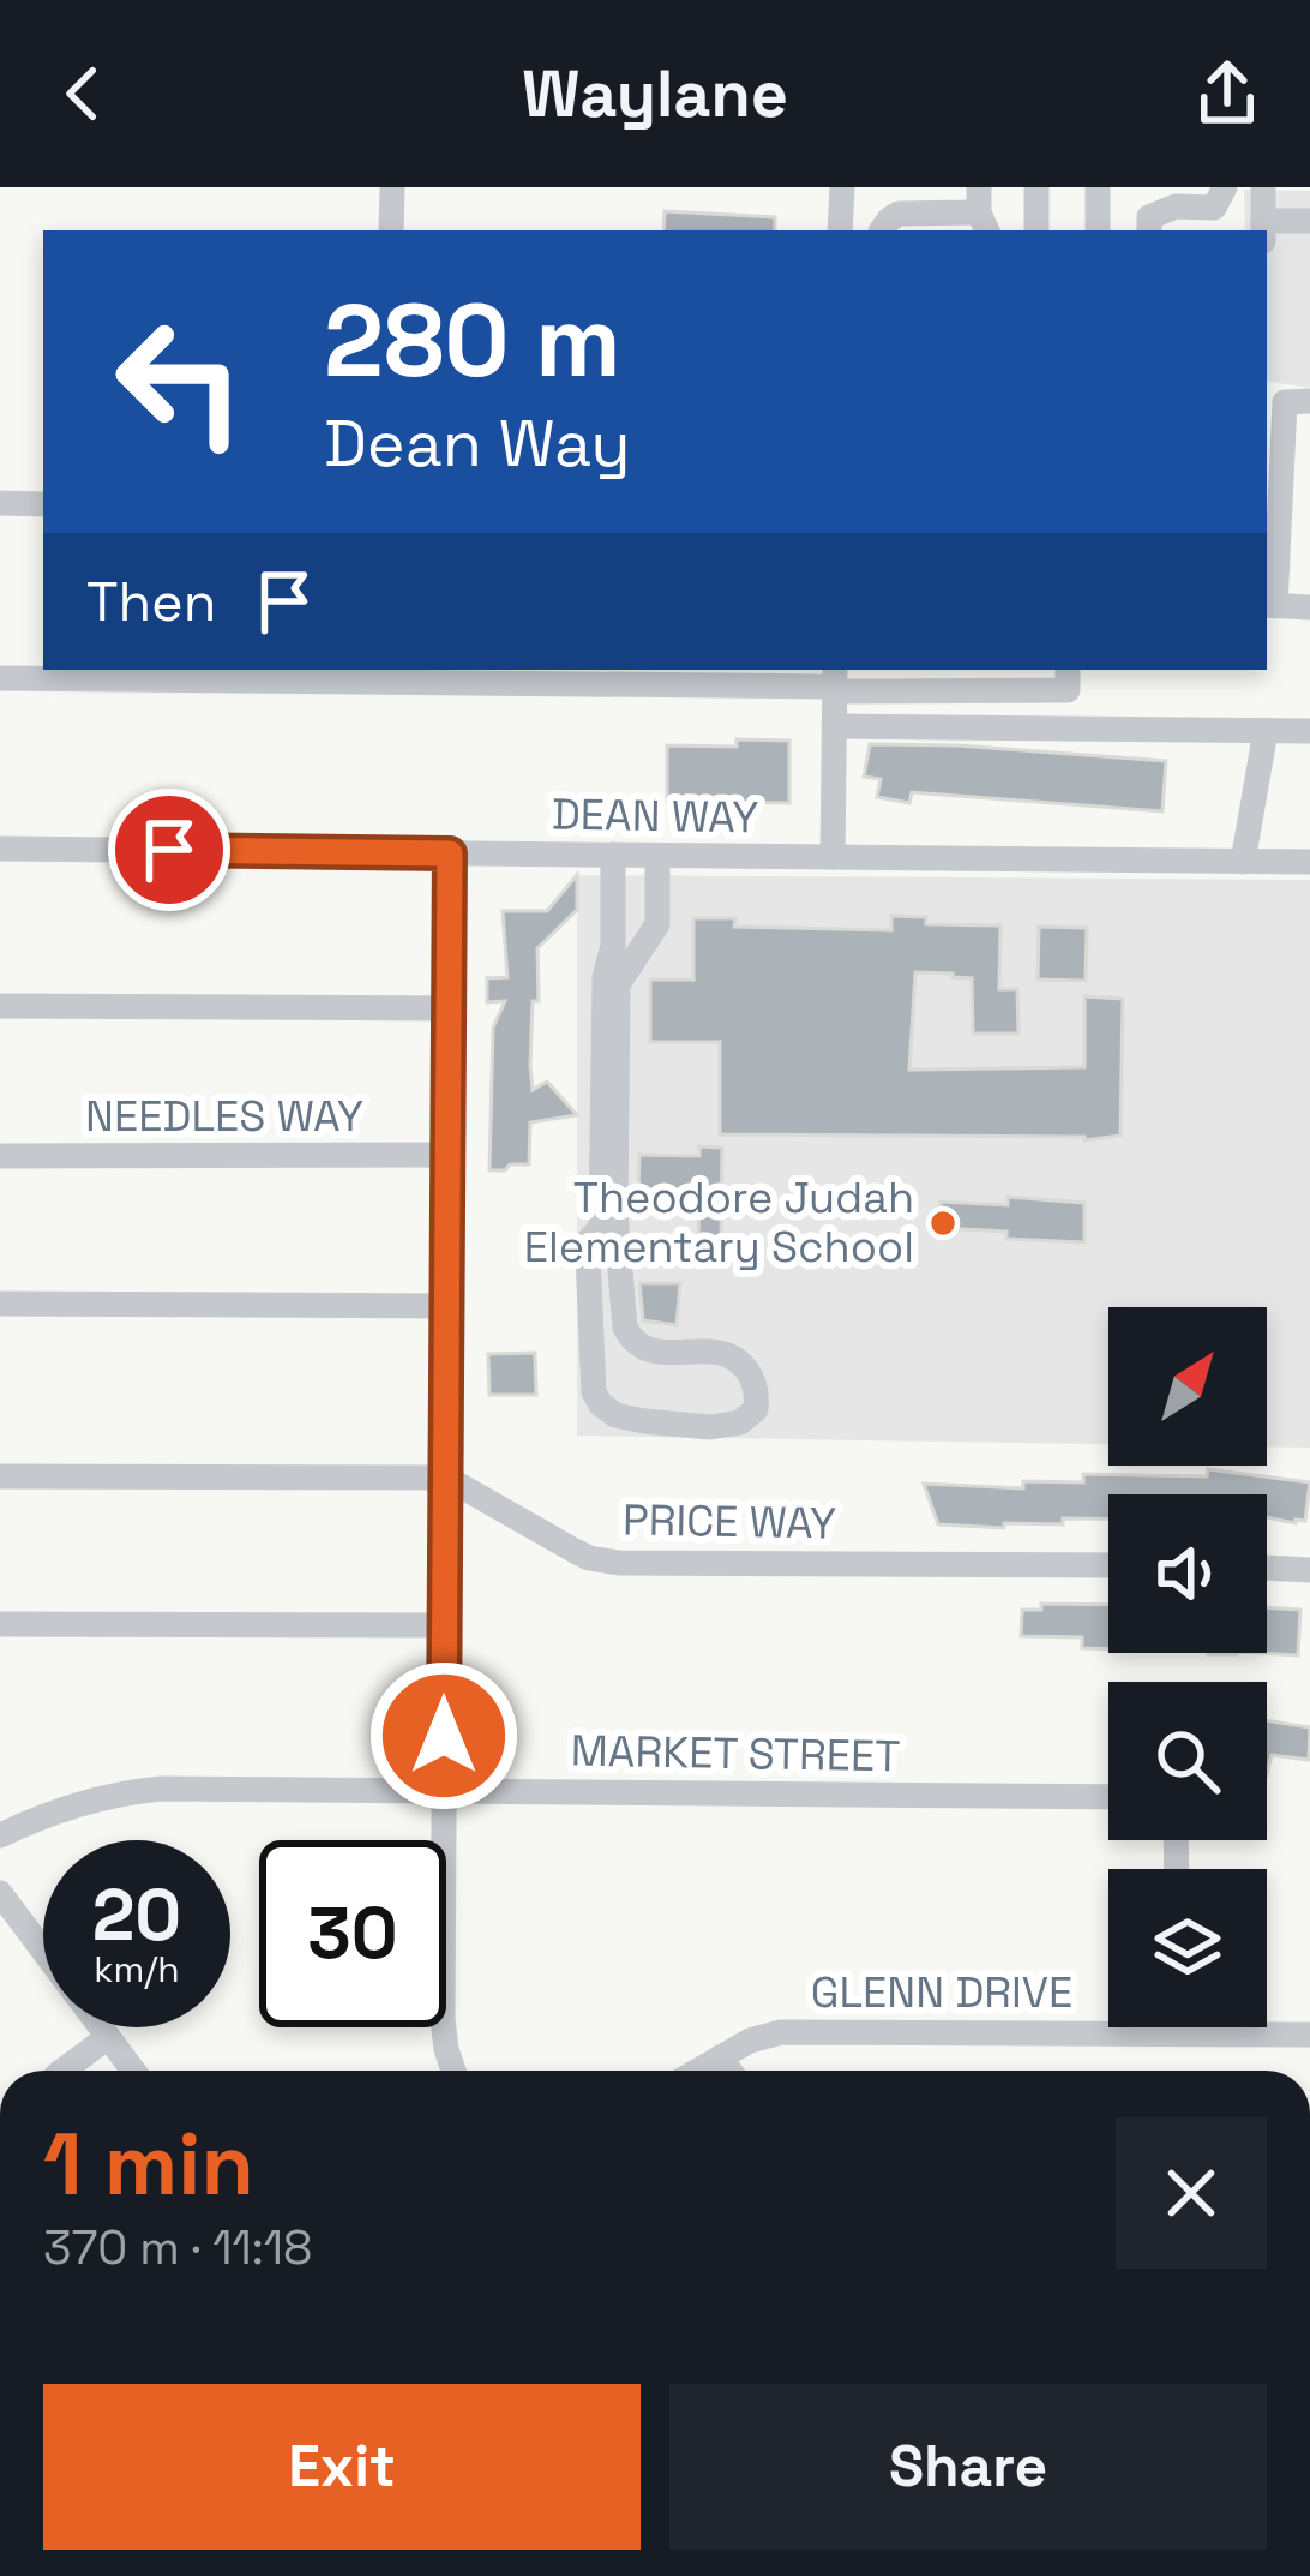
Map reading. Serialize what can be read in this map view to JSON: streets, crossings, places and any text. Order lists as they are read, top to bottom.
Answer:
{
  "streets": {
    "street": [
      "DEAN WAY",
      "NEEDLES WAY",
      "PRICE WAY",
      "MARKET STREET",
      "GLENN DRIVE"
    ]
  },
  "places": ["Theodore Judah Elementary School"],
  "north": "top right",
  "page": {
    "header": "Waylane",
    "turn": ["280 m", "Dean Way"],
    "then": "Then",
    "speed": "20 km/h",
    "limit": "30",
    "heading": ["1 min", "370 m · 11:18"],
    "buttons": ["Exit", "Share"]
  }
}
